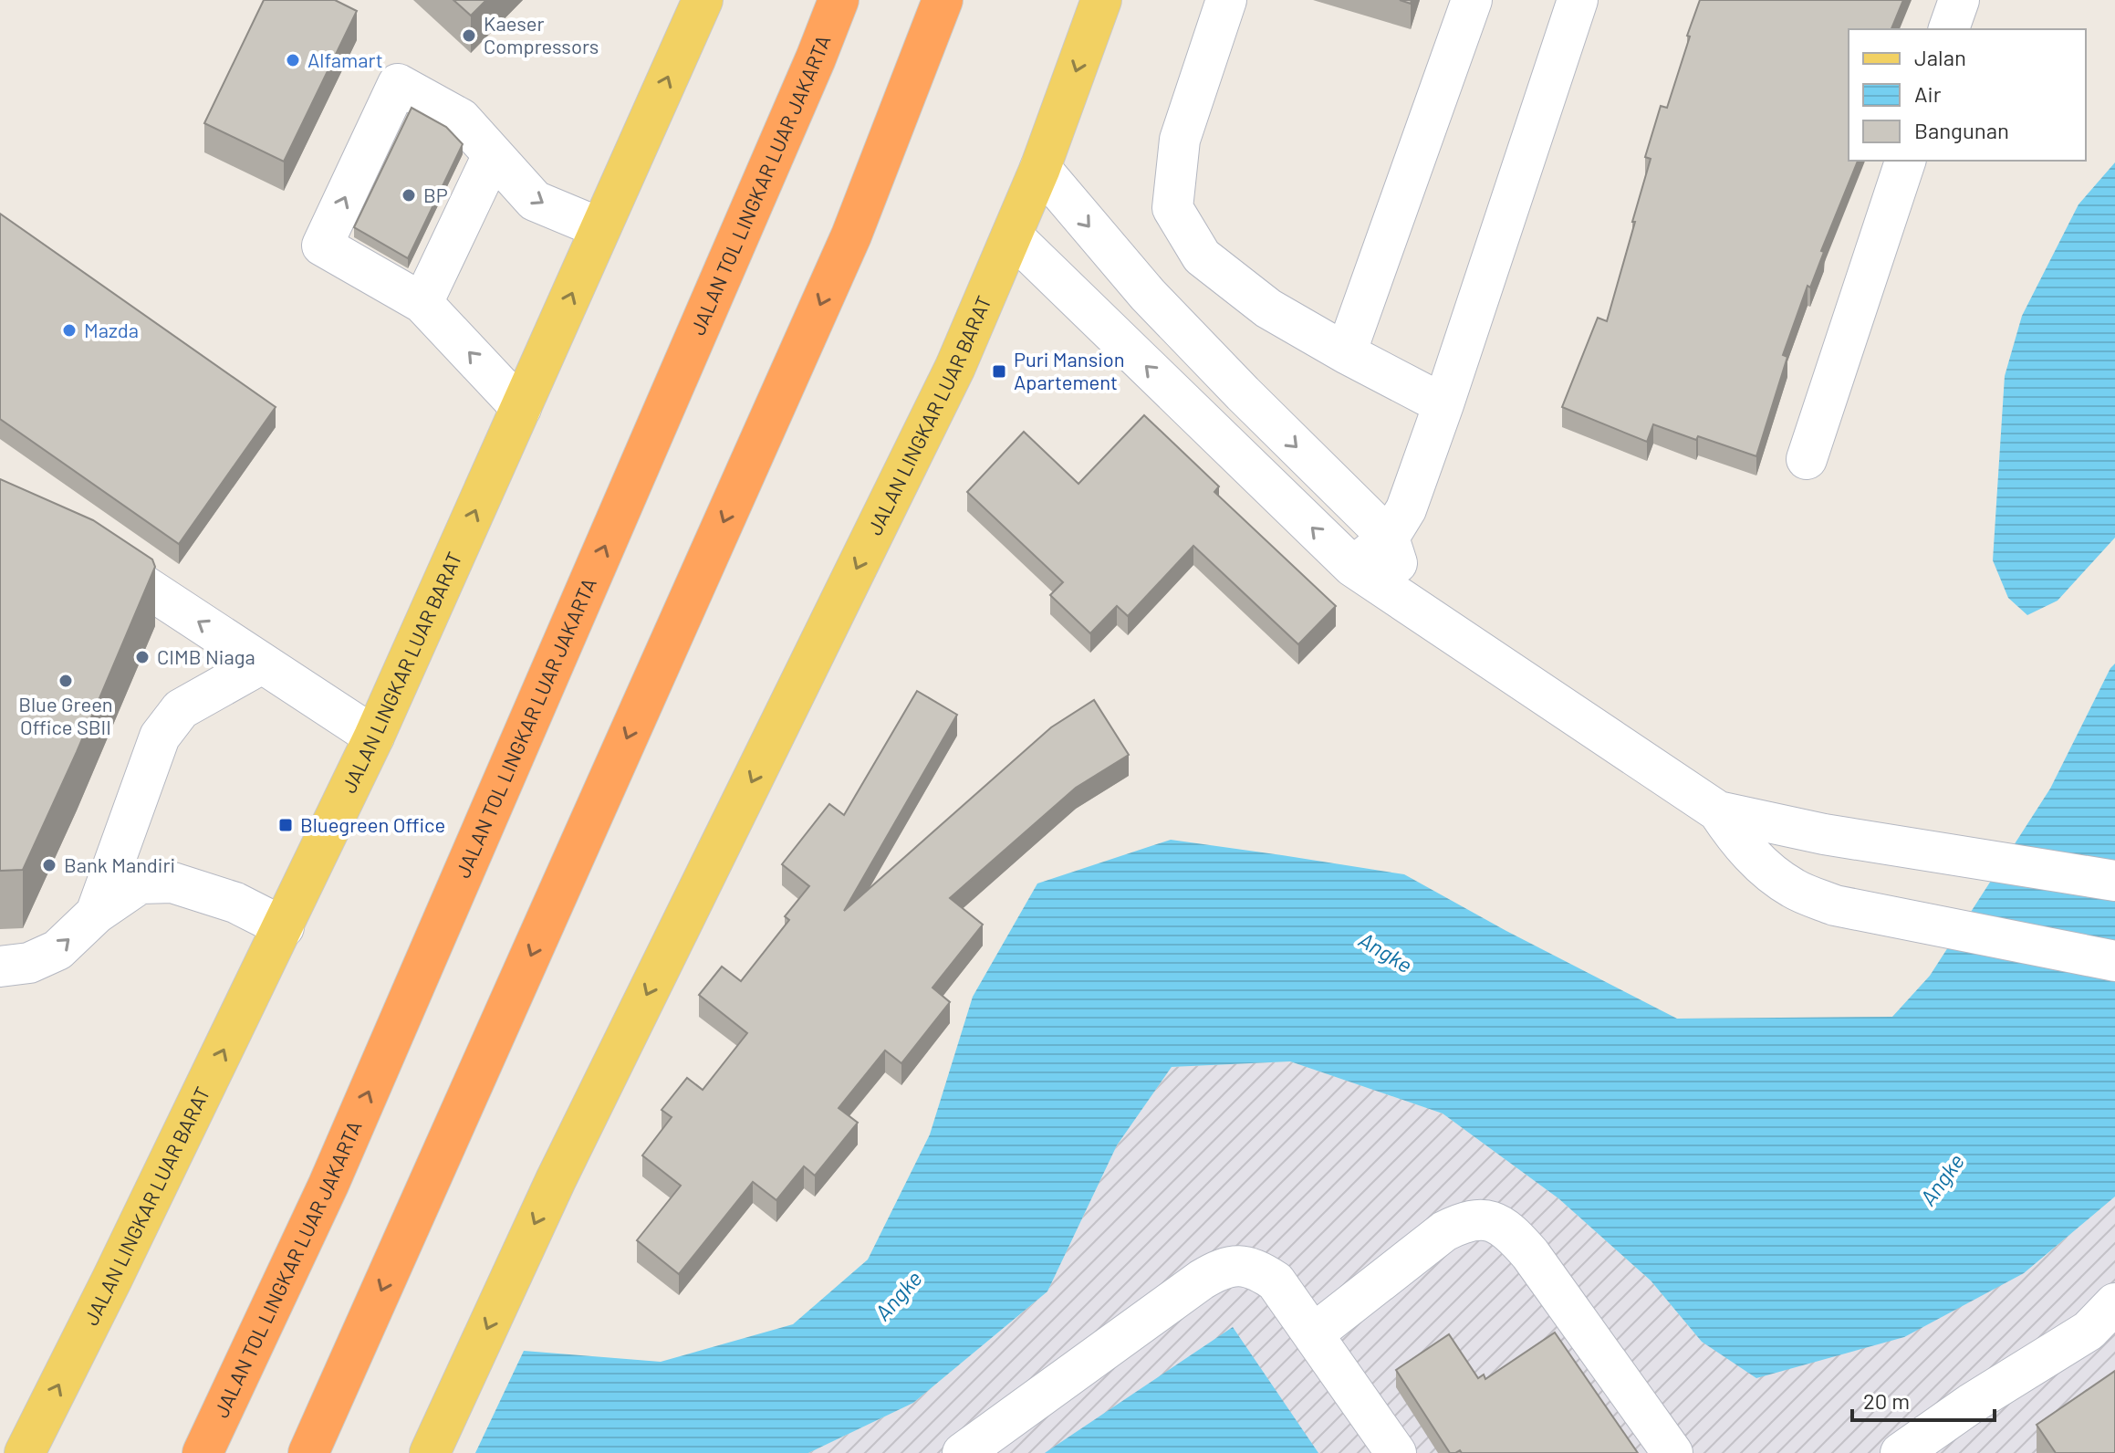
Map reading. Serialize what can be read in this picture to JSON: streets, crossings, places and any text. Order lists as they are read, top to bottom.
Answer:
{
  "streets": {
    "highway": ["JALAN TOL LINGKAR LUAR JAKARTA"],
    "main road": ["JALAN LINGKAR LUAR BARAT"]
  },
  "water": ["Angke"],
  "places": {
    "other": [
      "Kaeser Compressors",
      "Alfamart",
      "BP",
      "Mazda",
      "CIMB Niaga",
      "Blue Green Office SBII",
      "Bank Mandiri"
    ],
    "transit": ["Puri Mansion Apartement", "Bluegreen Office"]
  },
  "legend": ["Jalan", "Air", "Bangunan"],
  "scale_bar": "20 m"
}
